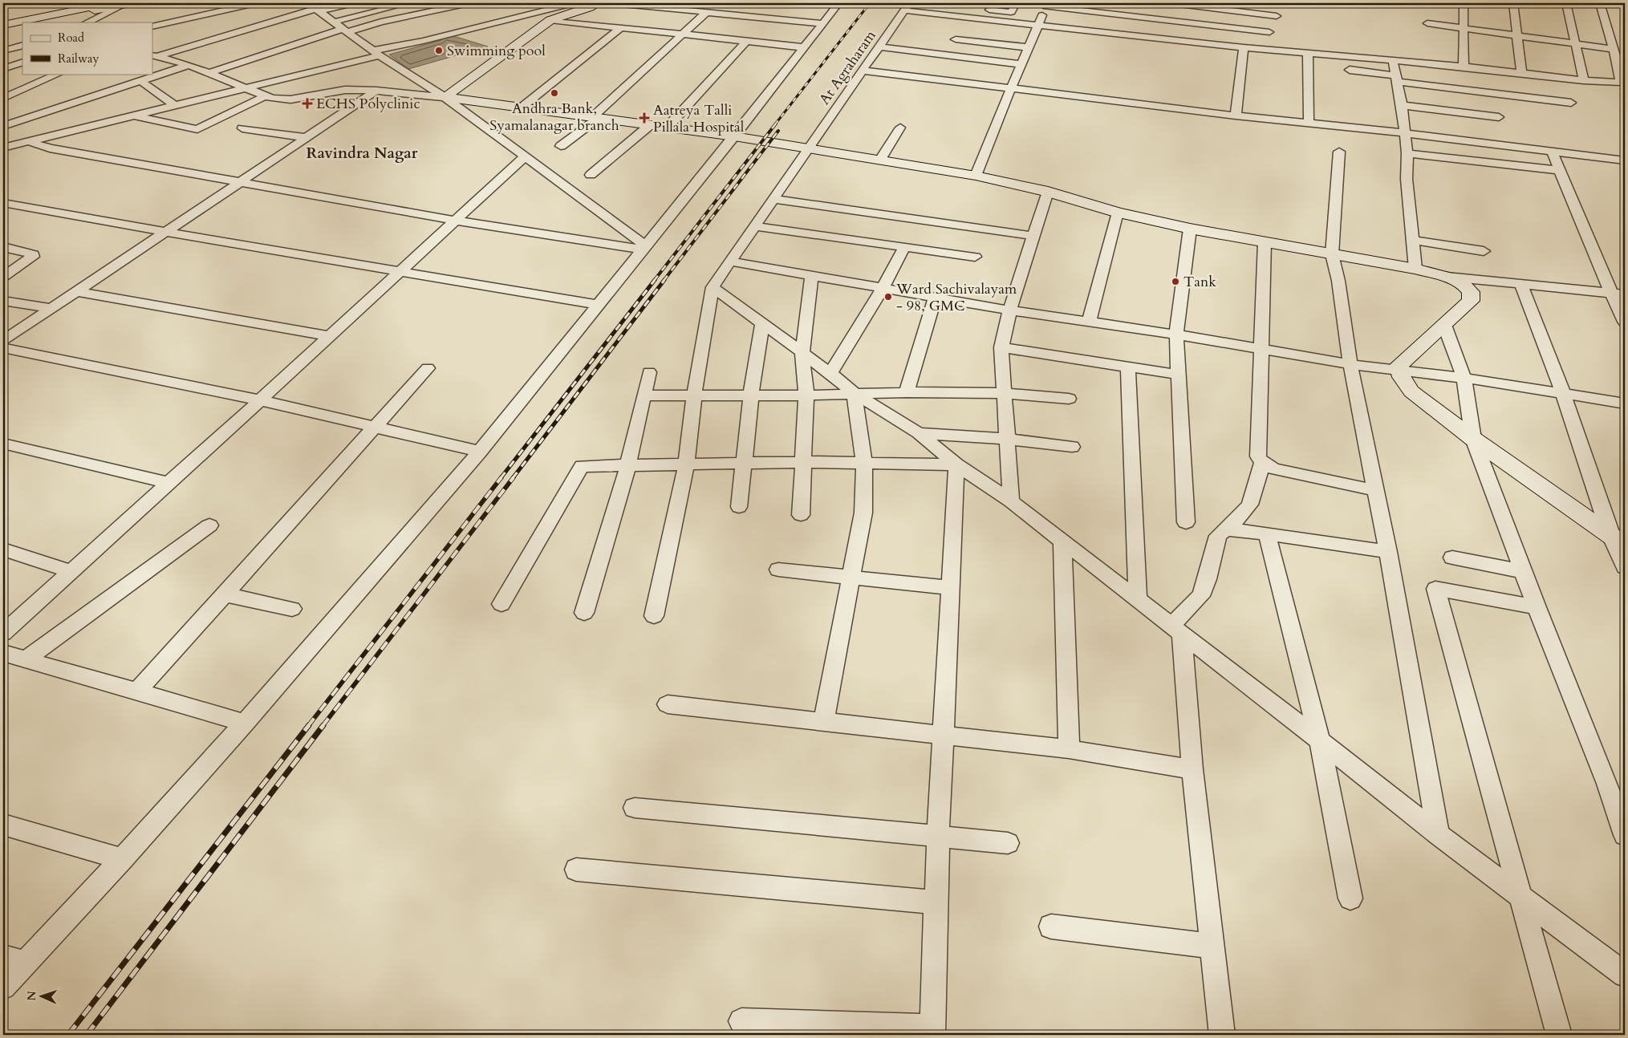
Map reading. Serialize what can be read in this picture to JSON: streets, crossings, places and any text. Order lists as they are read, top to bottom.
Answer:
{
  "streets": {
    "street": ["At Agraharam"]
  },
  "districts": ["Ravindra Nagar"],
  "places": {
    "other": [
      "Swimming pool",
      "Andhra Bank, Syamalanagar branch",
      "Tank",
      "Ward Sachivalayam - 98, GMC"
    ],
    "health": ["ECHS Polyclinic", "Aatreya Talli Pillala Hospital"]
  },
  "legend": ["Road", "Railway"],
  "north": "left"
}
